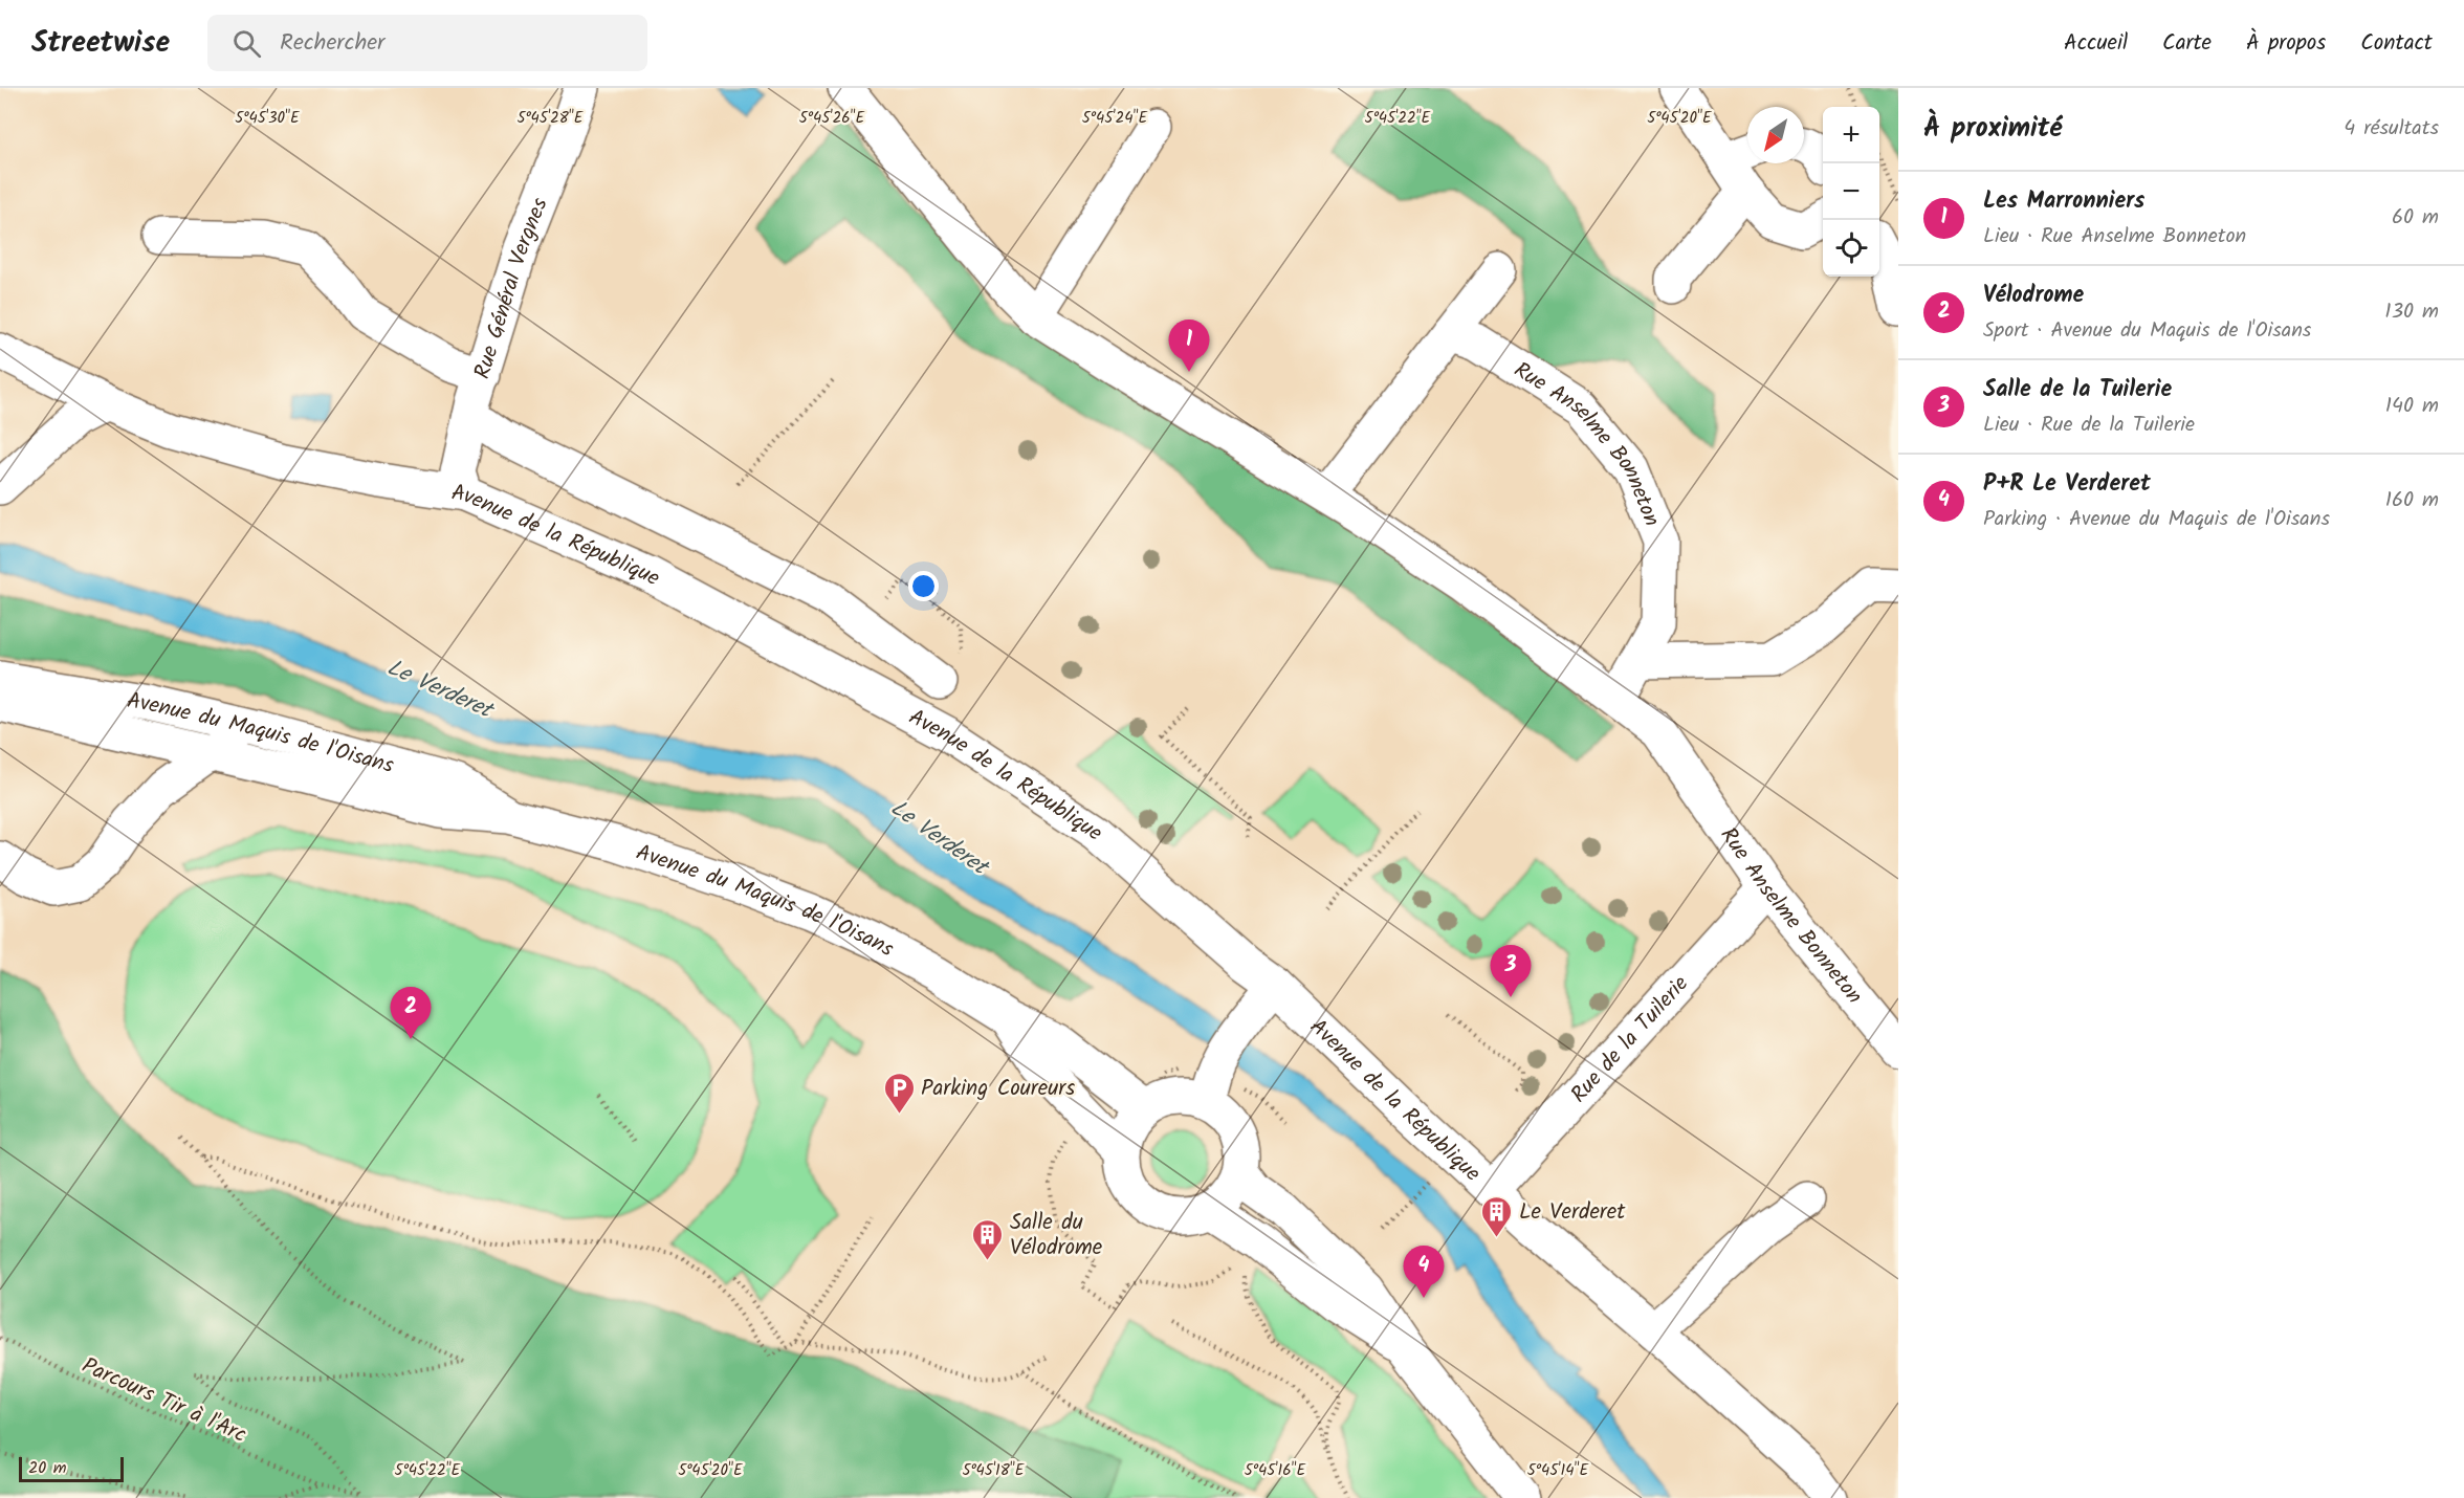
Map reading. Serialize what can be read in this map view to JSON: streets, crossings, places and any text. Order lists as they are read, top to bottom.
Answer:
{
  "streets": {
    "street": [
      "Rue Général Vergnes",
      "Rue Anselme Bonneton",
      "Avenue de la République",
      "Avenue du Maquis de l'Oisans",
      "Rue de la Tuilerie"
    ],
    "path": ["Parcours Tir à l'Arc"]
  },
  "crossings": [
    ["Rue Général Vergnes", "Avenue de la République"],
    ["Rue Anselme Bonneton", "Rue de la Tuilerie"],
    ["Avenue de la République", "Rue de la Tuilerie"]
  ],
  "water": ["Le Verderet"],
  "places": {
    "parking": ["Parking Coureurs"],
    "building": ["Le Verderet", "Salle du Vélodrome"]
  },
  "scale_bar": "20 m",
  "north": "bottom left",
  "page": {
    "header": "Streetwise",
    "search": "Rechercher",
    "nav": [
      "Accueil",
      "Carte",
      "À propos",
      "Contact"
    ],
    "heading": ["À proximité", "4 résultats"],
    "map_buttons": ["+", "−"],
    "list": [
      {
        "mark": "1",
        "name": "Les Marronniers",
        "note": "Lieu · Rue Anselme Bonneton",
        "value": "60 m"
      },
      {
        "mark": "2",
        "name": "Vélodrome",
        "note": "Sport · Avenue du Maquis de l'Oisans",
        "value": "130 m"
      },
      {
        "mark": "3",
        "name": "Salle de la Tuilerie",
        "note": "Lieu · Rue de la Tuilerie",
        "value": "140 m"
      },
      {
        "mark": "4",
        "name": "P+R Le Verderet",
        "note": "Parking · Avenue du Maquis de l'Oisans",
        "value": "160 m"
      }
    ],
    "pins": [
      "1",
      "3",
      "2",
      "4"
    ],
    "scale": "20 m"
  },
  "coordinates": [
    "5°45'30\"E",
    "5°45'28\"E",
    "5°45'26\"E",
    "5°45'24\"E",
    "5°45'22\"E",
    "5°45'20\"E",
    "5°45'18\"E",
    "5°45'16\"E",
    "5°45'14\"E"
  ]
}
